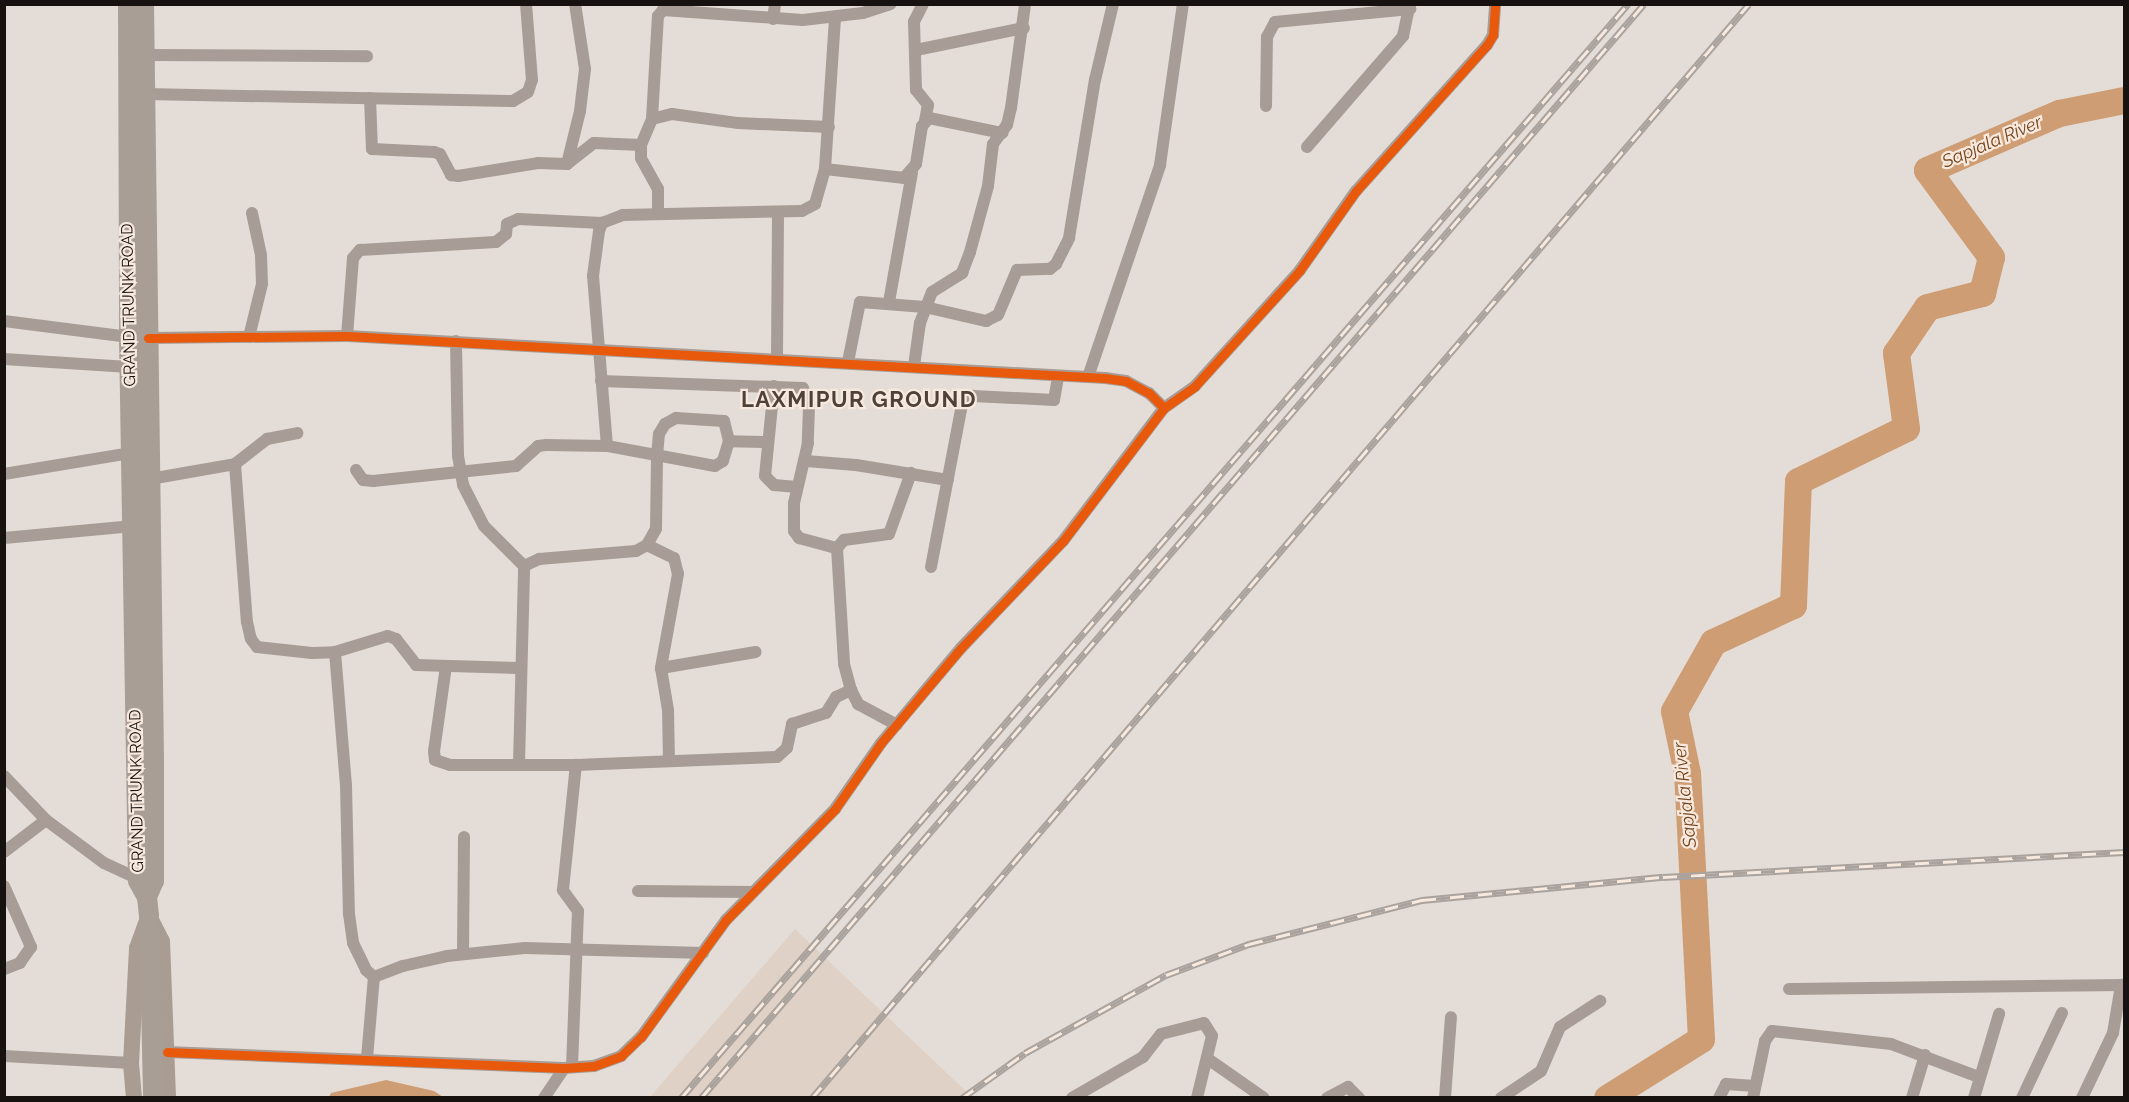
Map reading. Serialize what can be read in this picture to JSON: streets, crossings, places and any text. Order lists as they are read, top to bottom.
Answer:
{
  "streets": {
    "main road": ["GRAND TRUNK ROAD"]
  },
  "districts": ["LAXMIPUR GROUND"],
  "water": ["Sapjala River"]
}
